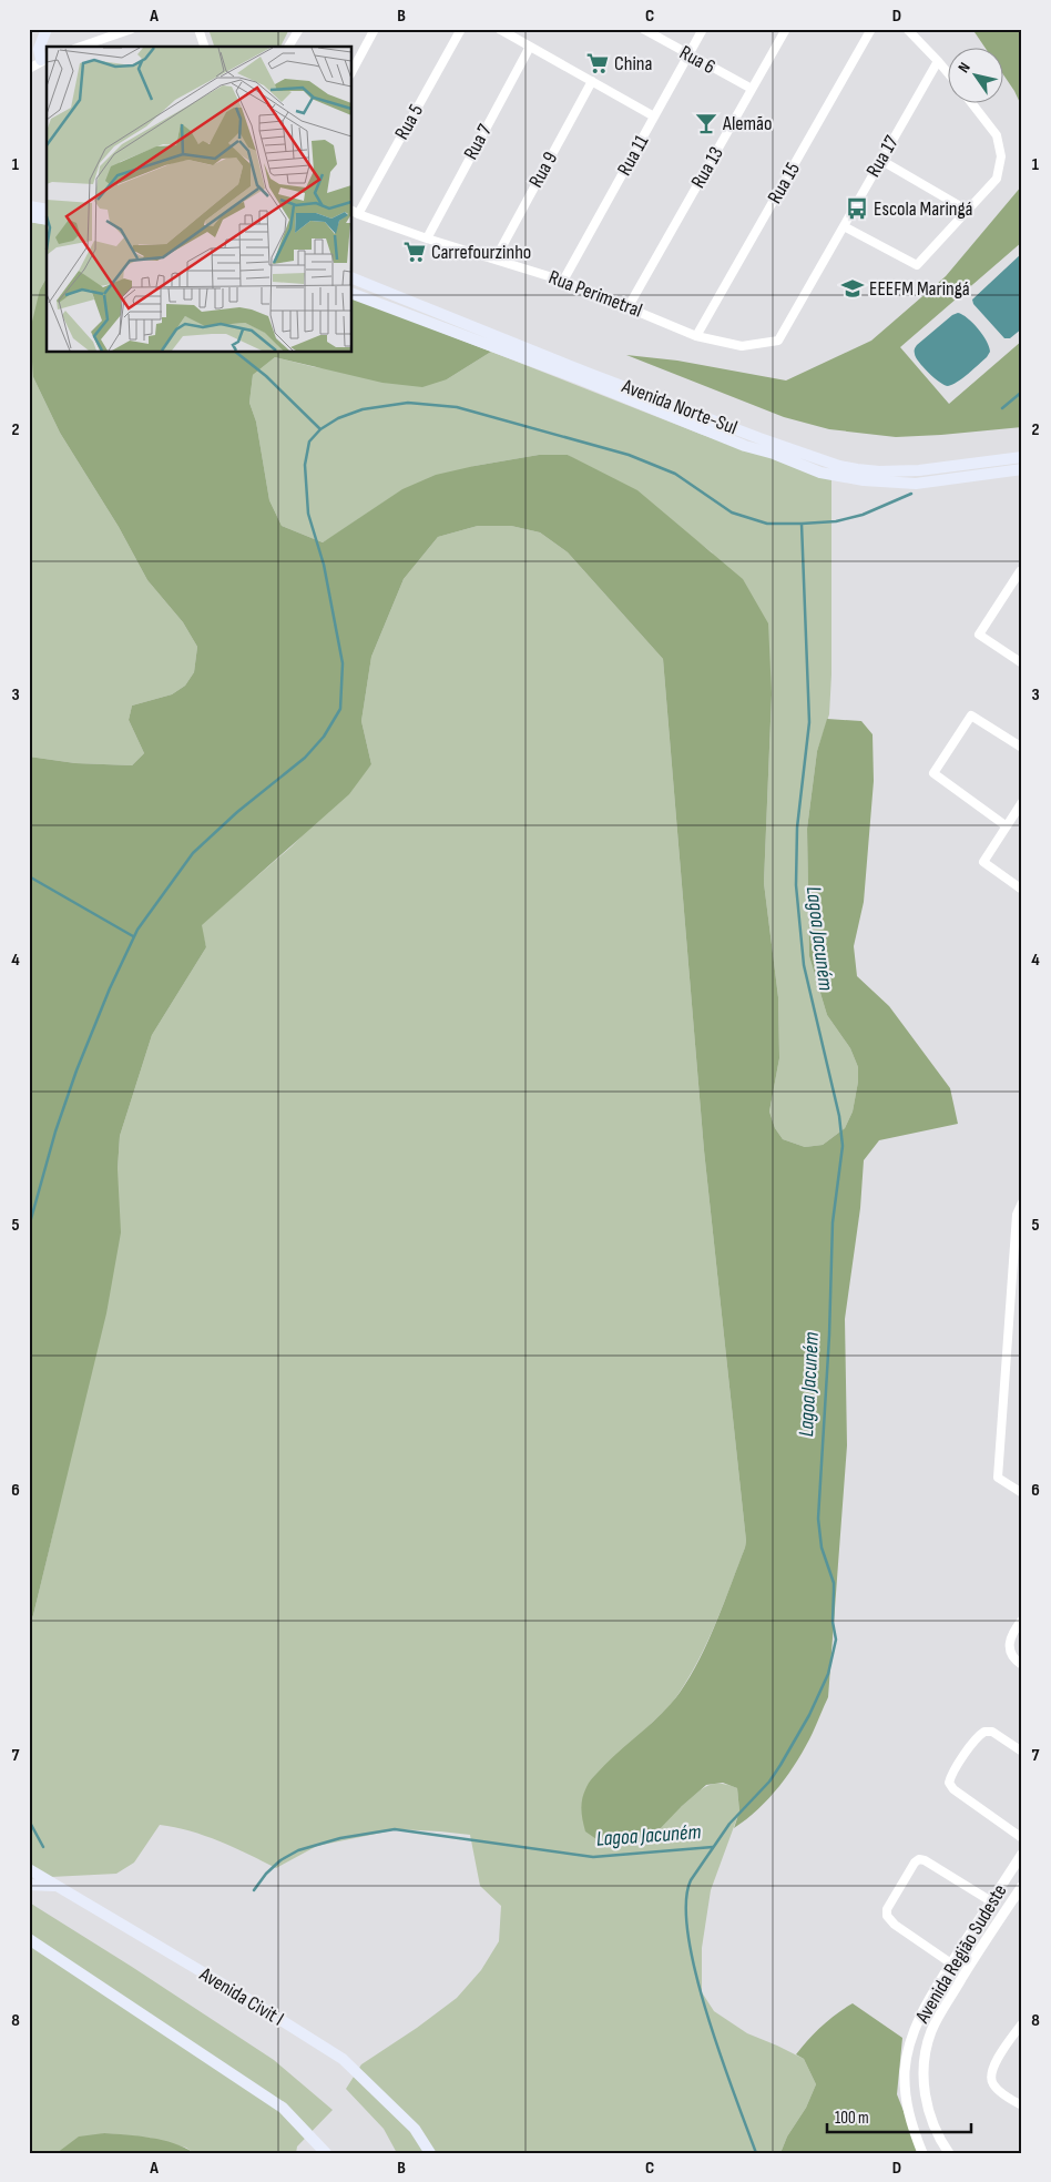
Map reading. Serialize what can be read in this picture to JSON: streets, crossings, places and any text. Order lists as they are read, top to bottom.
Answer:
{
  "streets": {
    "main road": ["Avenida Norte-Sul", "Avenida Civit I"],
    "street": [
      "Rua 6",
      "Rua 5",
      "Rua 7",
      "Rua 11",
      "Rua 17",
      "Rua 13",
      "Rua 9",
      "Rua 15",
      "Rua Perimetral",
      "Avenida Região Sudeste"
    ]
  },
  "crossings": [
    ["Rua 6", "Rua 11"],
    ["Rua 6", "Rua 13"],
    ["Rua 5", "Rua Perimetral"],
    ["Rua 7", "Rua Perimetral"],
    ["Rua 11", "Rua Perimetral"],
    ["Rua 17", "Rua Perimetral"],
    ["Rua 13", "Rua Perimetral"],
    ["Rua 9", "Rua Perimetral"],
    ["Rua 15", "Rua Perimetral"]
  ],
  "water": ["Lagoa Jacuném"],
  "places": {
    "supermarket": ["China", "Carrefourzinho"],
    "bar": ["Alemão"],
    "bus stop": ["Escola Maringá"],
    "school or university": ["EEEFM Maringá"]
  },
  "scale_bar": "100 m",
  "north": "top left",
  "grid": {
    "columns": [
      "A",
      "B",
      "C",
      "D"
    ],
    "rows": [
      "1",
      "2",
      "3",
      "4",
      "5",
      "6",
      "7",
      "8"
    ]
  }
}
